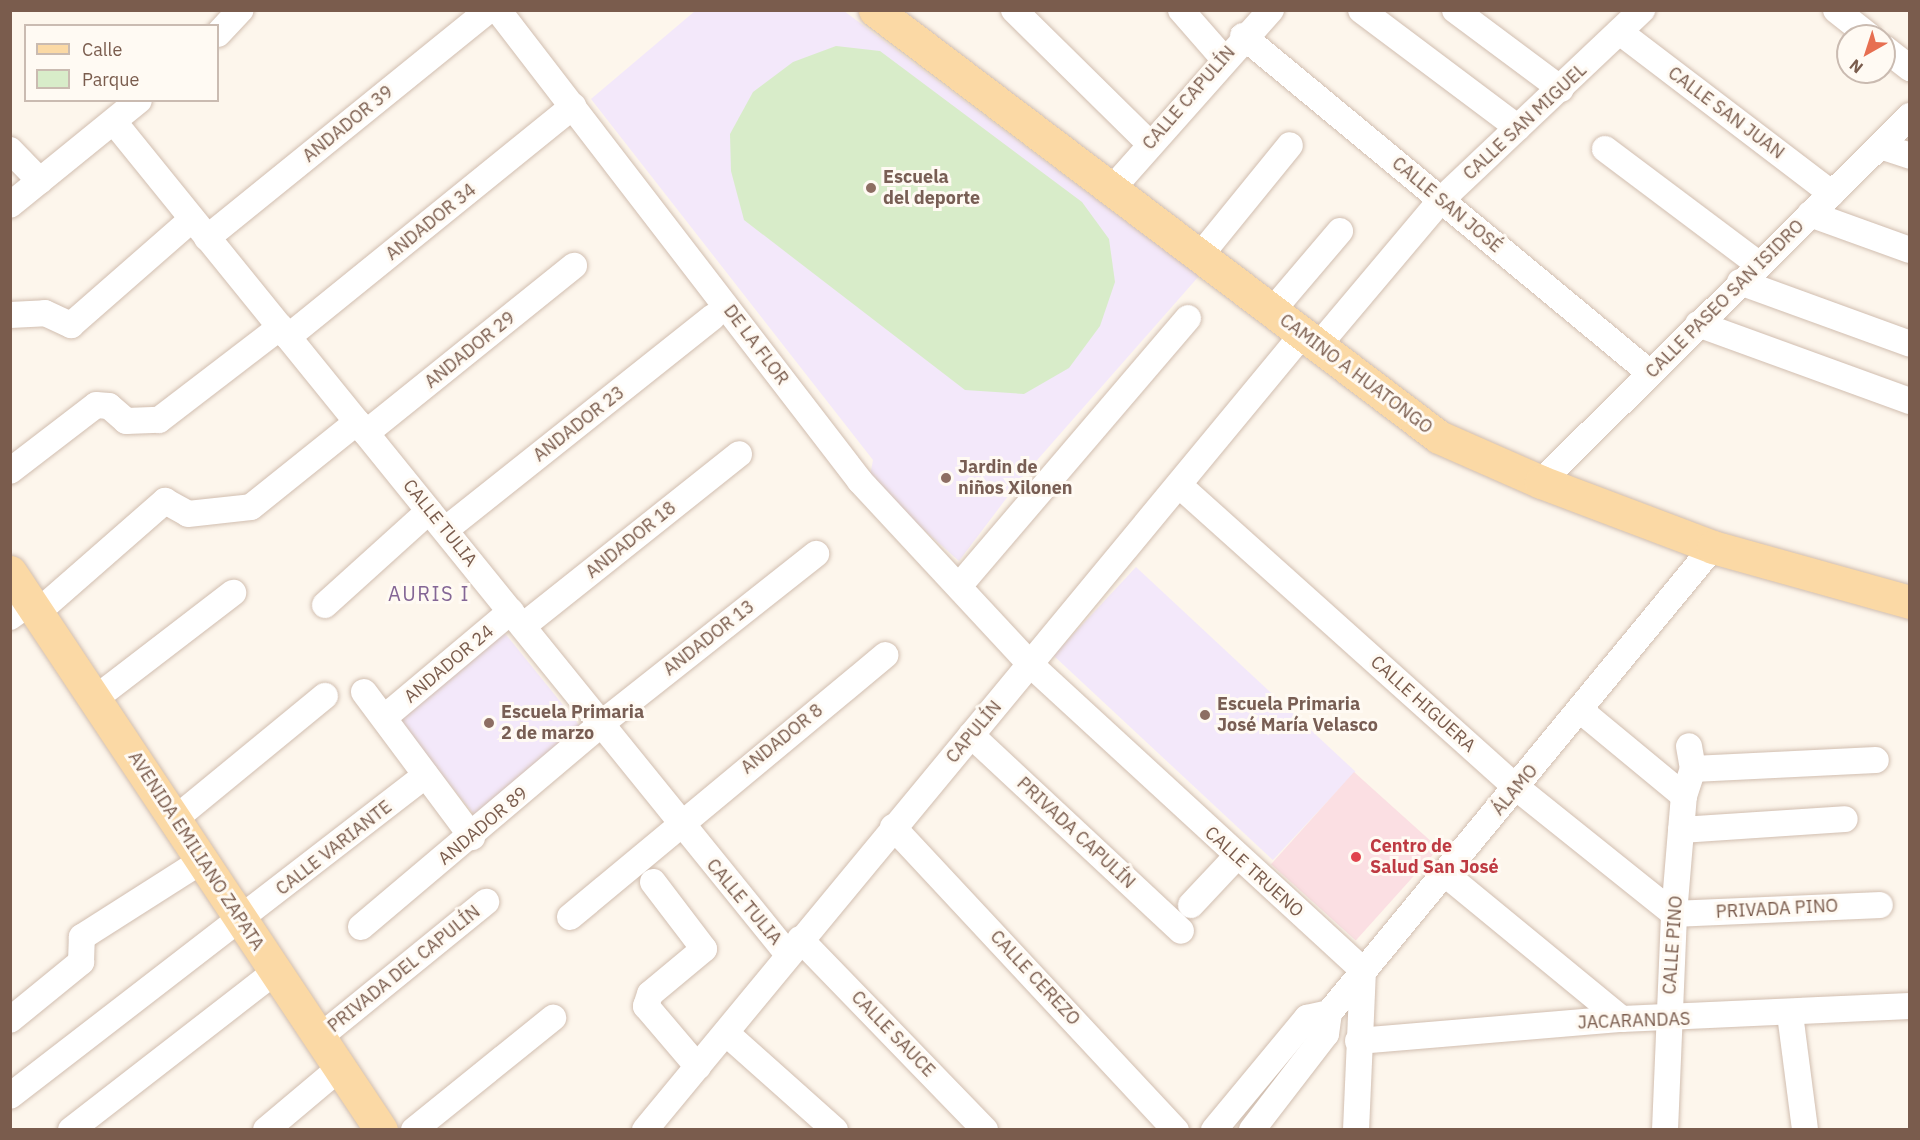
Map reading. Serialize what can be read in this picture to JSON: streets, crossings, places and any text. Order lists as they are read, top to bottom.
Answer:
{
  "streets": {
    "main road": ["CAMINO A HUATONGO", "AVENIDA EMILIANO ZAPATA"],
    "street": [
      "CALLE CAPULÍN",
      "CALLE SAN JUAN",
      "CALLE SAN MIGUEL",
      "ANDADOR 39",
      "CALLE SAN JOSÉ",
      "ANDADOR 34",
      "CALLE PASEO SAN ISIDRO",
      "DE LA FLOR",
      "ANDADOR 29",
      "ANDADOR 23",
      "CALLE TULIA",
      "ANDADOR 18",
      "ANDADOR 13",
      "ANDADOR 24",
      "CALLE HIGUERA",
      "CAPULÍN",
      "ANDADOR 8",
      "ÁLAMO",
      "ANDADOR 89",
      "PRIVADA CAPULÍN",
      "CALLE VARIANTE",
      "CALLE TRUENO",
      "PRIVADA PINO",
      "CALLE PINO",
      "PRIVADA DEL CAPULÍN",
      "CALLE CEREZO",
      "JACARANDAS",
      "CALLE SAUCE"
    ]
  },
  "crossings": [
    ["CALLE CAPULÍN", "CALLE SAN JOSÉ"],
    ["CALLE CAPULÍN", "CAMINO A HUATONGO"],
    ["CALLE SAN JUAN", "CALLE SAN MIGUEL"],
    ["CALLE SAN JUAN", "CALLE PASEO SAN ISIDRO"],
    ["CALLE SAN MIGUEL", "CALLE SAN JOSÉ"],
    ["CALLE SAN MIGUEL", "CAMINO A HUATONGO"],
    ["CALLE SAN MIGUEL", "CAPULÍN"],
    ["ANDADOR 39", "CALLE TULIA"],
    ["CALLE SAN JOSÉ", "CALLE PASEO SAN ISIDRO"],
    ["ANDADOR 34", "DE LA FLOR"],
    ["ANDADOR 34", "CALLE TULIA"],
    ["CALLE PASEO SAN ISIDRO", "CAMINO A HUATONGO"],
    ["DE LA FLOR", "CAPULÍN"],
    ["DE LA FLOR", "CALLE TRUENO"],
    ["ANDADOR 29", "CALLE TULIA"],
    ["ANDADOR 29", "AVENIDA EMILIANO ZAPATA"],
    ["CAMINO A HUATONGO", "CAPULÍN"],
    ["CAMINO A HUATONGO", "ÁLAMO"],
    ["ANDADOR 23", "CALLE TULIA"],
    ["CALLE TULIA", "ANDADOR 18"],
    ["CALLE TULIA", "ANDADOR 13"],
    ["CALLE TULIA", "ANDADOR 24"],
    ["CALLE TULIA", "CAPULÍN"],
    ["CALLE TULIA", "ANDADOR 8"],
    ["CALLE TULIA", "ANDADOR 89"],
    ["CALLE TULIA", "CALLE SAUCE"],
    ["ANDADOR 18", "ANDADOR 24"],
    ["ANDADOR 13", "ANDADOR 89"],
    ["CALLE HIGUERA", "CAPULÍN"],
    ["CALLE HIGUERA", "ÁLAMO"],
    ["CALLE HIGUERA", "PRIVADA PINO"],
    ["CALLE HIGUERA", "CALLE PINO"],
    ["CAPULÍN", "PRIVADA CAPULÍN"],
    ["CAPULÍN", "CALLE TRUENO"],
    ["CAPULÍN", "CALLE CEREZO"],
    ["CAPULÍN", "CALLE SAUCE"],
    ["ÁLAMO", "CALLE TRUENO"],
    ["CALLE VARIANTE", "AVENIDA EMILIANO ZAPATA"],
    ["AVENIDA EMILIANO ZAPATA", "PRIVADA DEL CAPULÍN"],
    ["PRIVADA PINO", "CALLE PINO"],
    ["CALLE PINO", "JACARANDAS"]
  ],
  "districts": ["AURIS I"],
  "places": [
    "Escuela del deporte",
    "Jardin de niños Xilonen",
    "Escuela Primaria José María Velasco",
    "Escuela Primaria 2 de marzo",
    "Centro de Salud San José"
  ],
  "legend": ["Calle", "Parque"],
  "north": "bottom left"
}
